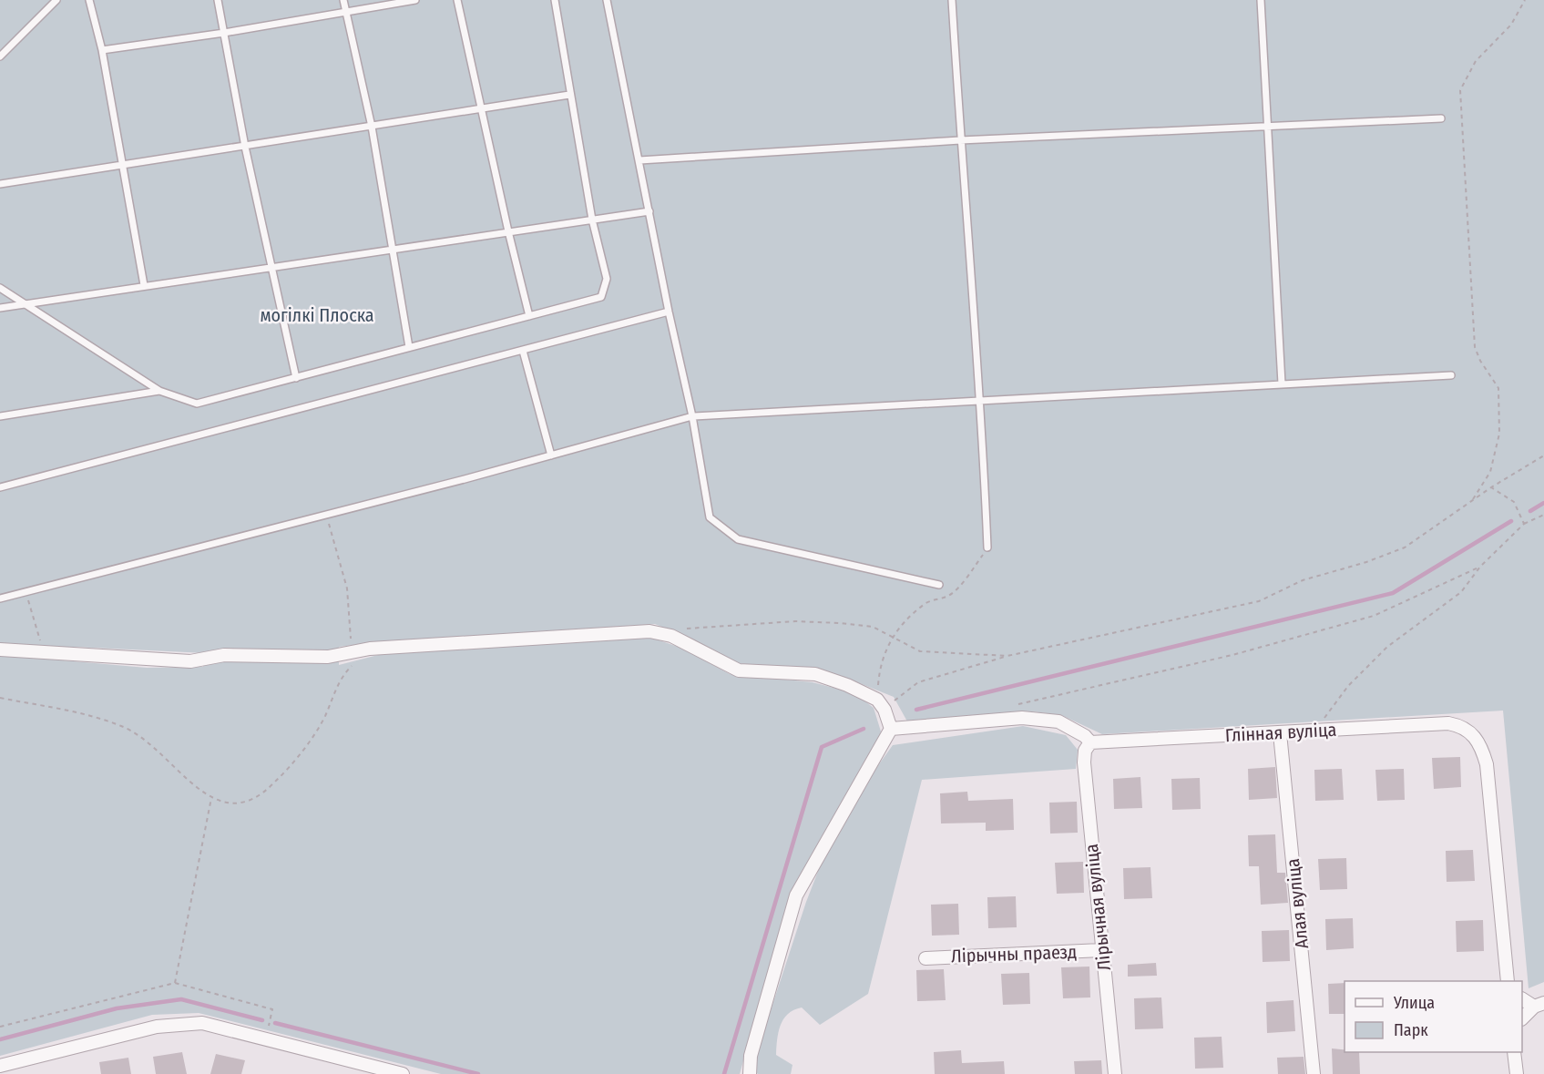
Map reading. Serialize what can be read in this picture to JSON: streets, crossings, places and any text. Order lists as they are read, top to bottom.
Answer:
{
  "streets": {
    "street": [
      "Глінная вуліца",
      "Алая вуліца",
      "Лірычная вуліца",
      "Лірычны праезд"
    ]
  },
  "crossings": [
    ["Глінная вуліца", "Алая вуліца"],
    ["Глінная вуліца", "Лірычная вуліца"],
    ["Лірычная вуліца", "Лірычны праезд"]
  ],
  "parks": ["могілкі Плоска"],
  "legend": ["Улица", "Парк"]
}
